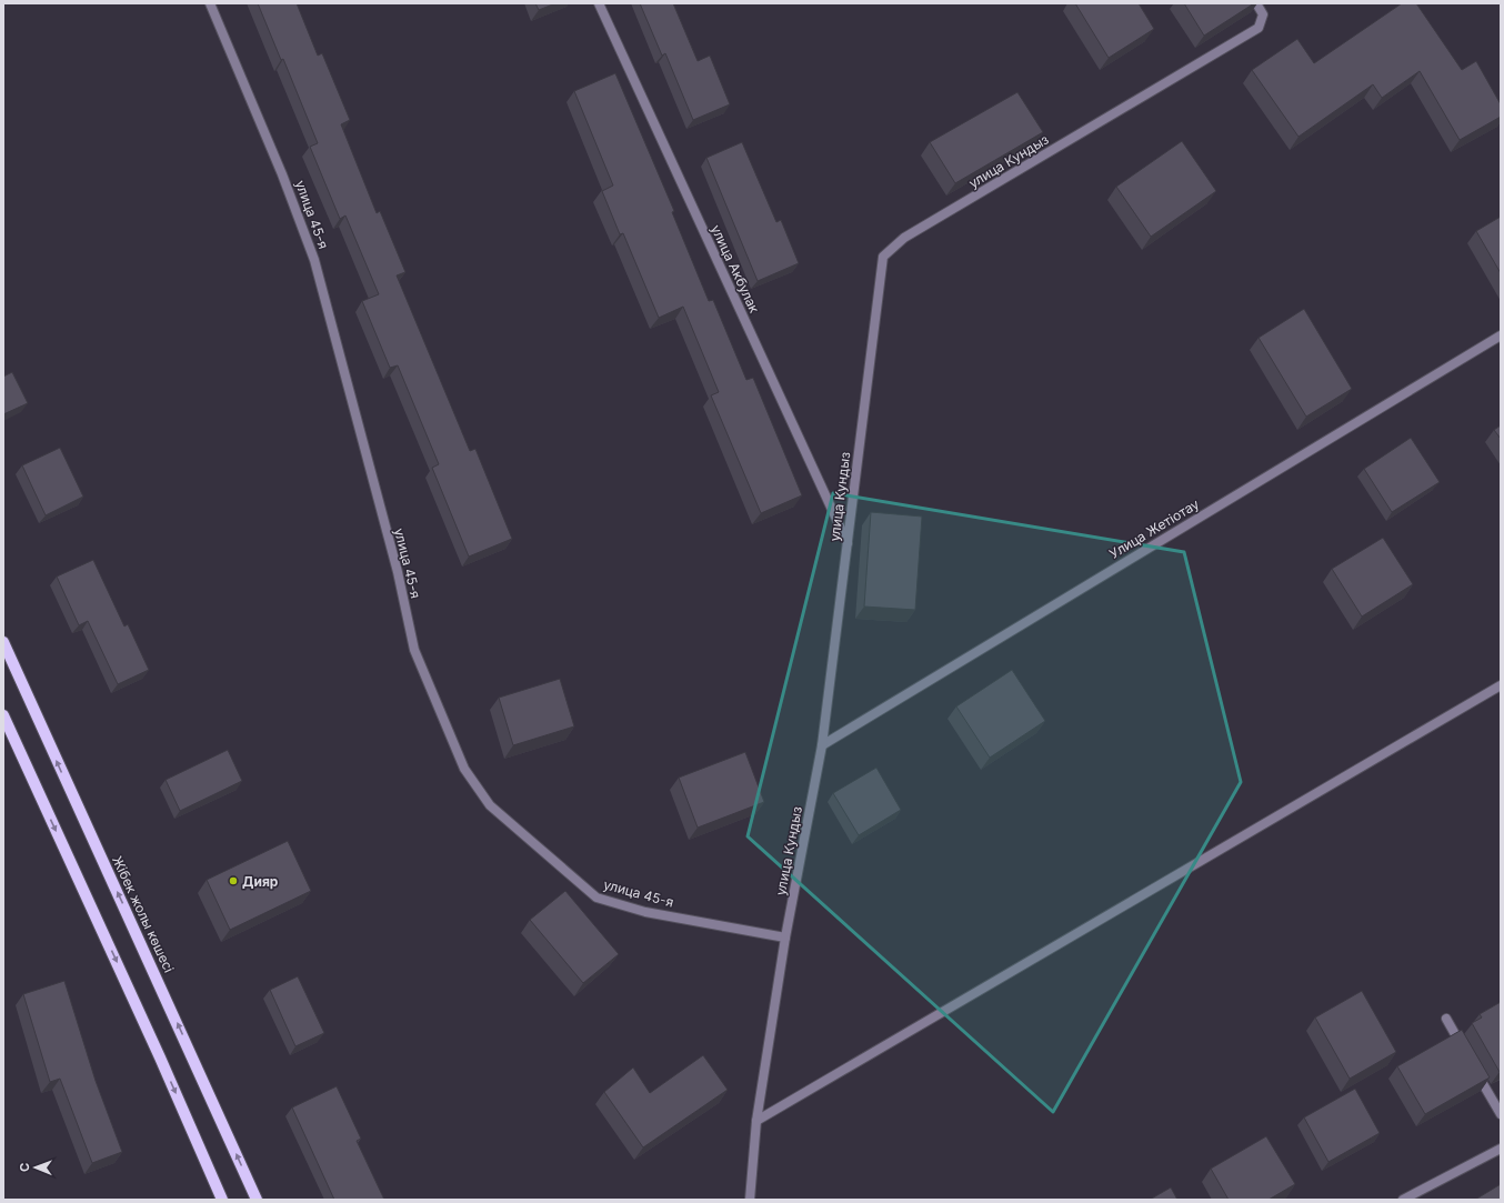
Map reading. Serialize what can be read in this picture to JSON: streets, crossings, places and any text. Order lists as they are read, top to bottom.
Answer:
{
  "streets": {
    "main road": ["Жібек жолы көшесі"],
    "street": [
      "улица Кундыз",
      "улица 45-я",
      "улица Акбулак",
      "Улица Жетіотау"
    ]
  },
  "crossings": [
    ["улица Кундыз", "улица 45-я"],
    ["улица Кундыз", "улица Акбулак"],
    ["улица Кундыз", "Улица Жетіотау"]
  ],
  "places": ["Дияр"],
  "north": "left"
}
